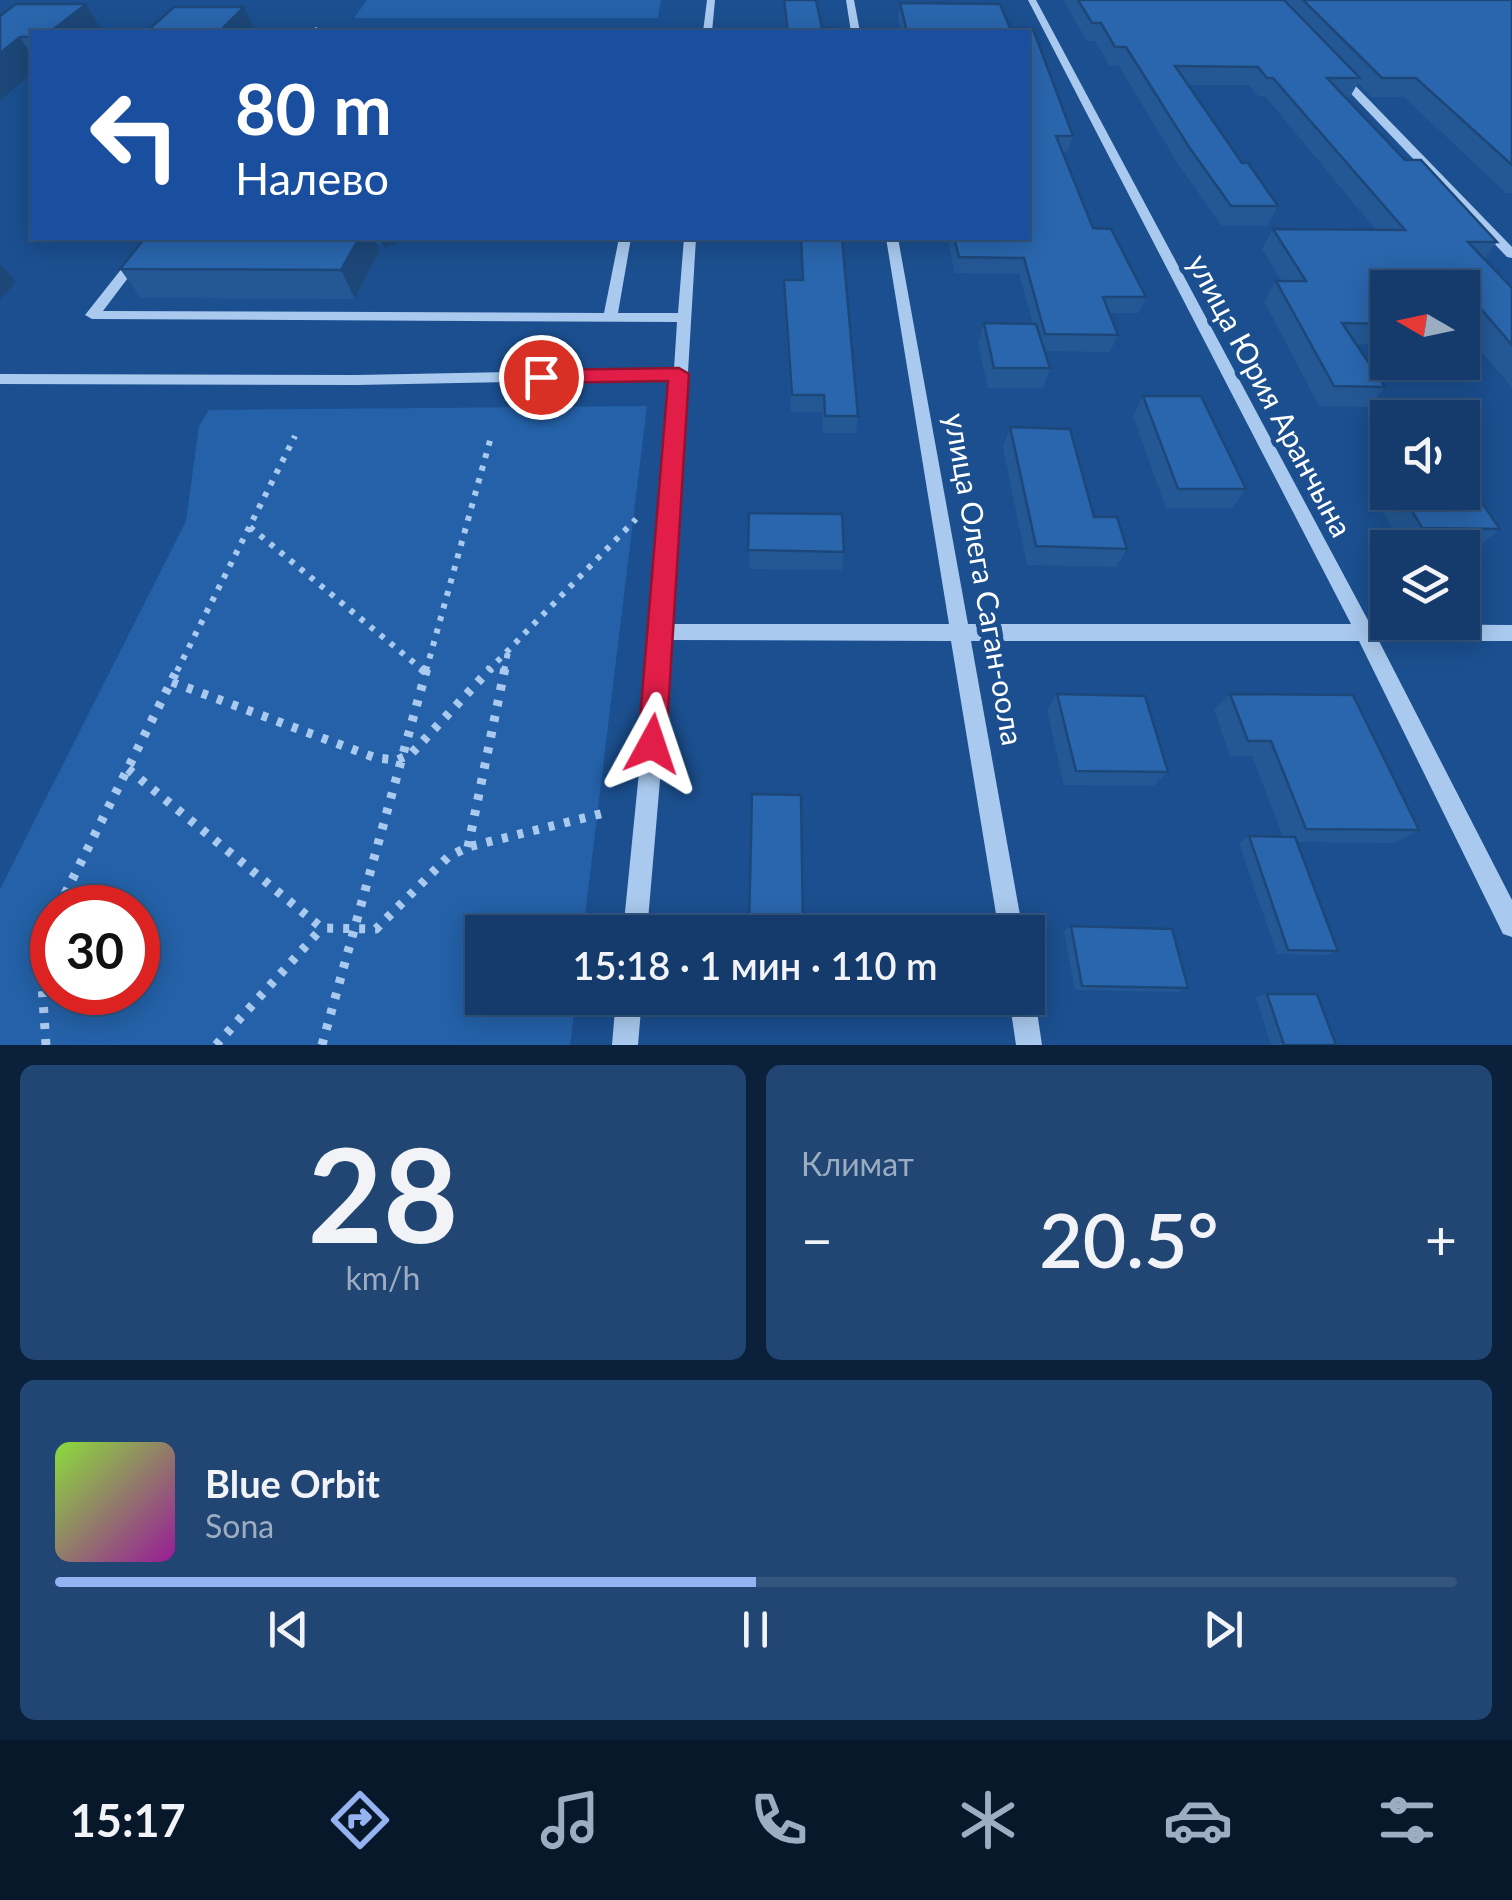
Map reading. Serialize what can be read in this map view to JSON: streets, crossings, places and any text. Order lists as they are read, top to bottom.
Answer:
{
  "streets": {
    "street": ["улица Юрия Аранчына", "улица Олега Саган-оола"]
  },
  "north": "left",
  "page": {
    "turn": ["80 m", "Налево"],
    "limit": "30",
    "trip": "15:18 · 1 мин · 110 m",
    "tile": [
      ["28", "km/h"],
      "Климат"
    ],
    "heat": ["−", "20.5°", "+"],
    "song": ["Blue Orbit", "Sona"],
    "tabs": "15:17"
  }
}
